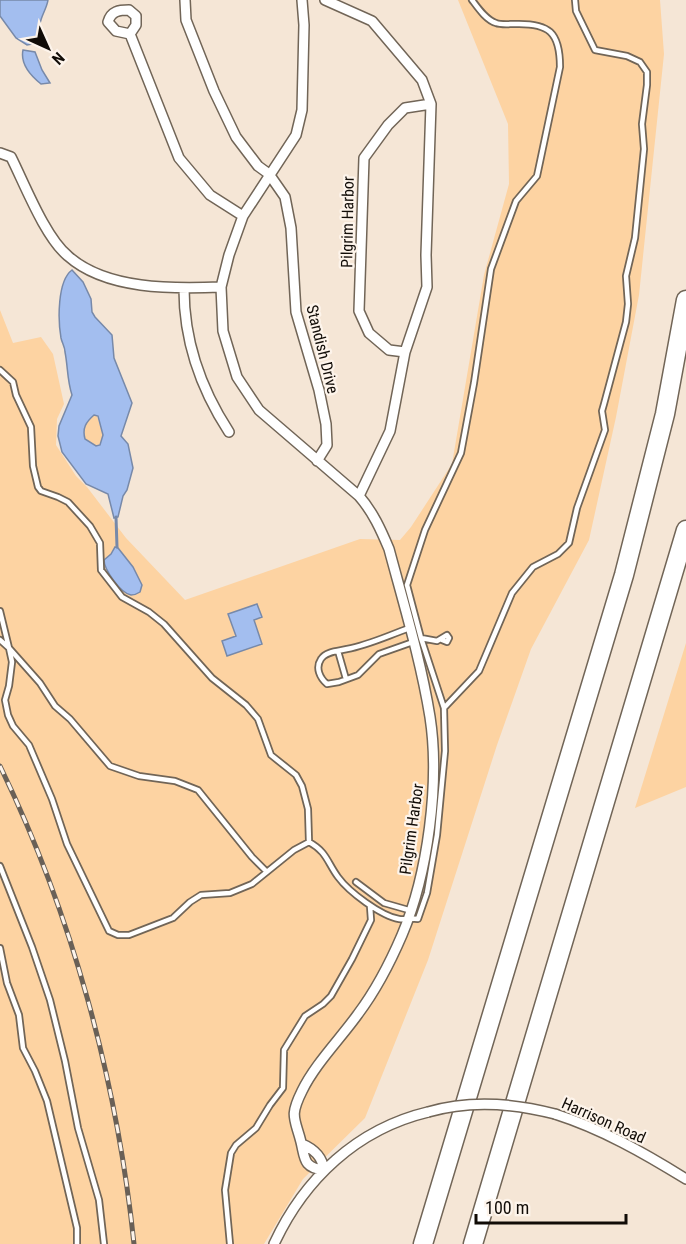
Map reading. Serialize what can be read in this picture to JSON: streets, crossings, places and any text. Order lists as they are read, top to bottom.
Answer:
{
  "streets": {
    "street": ["Pilgrim Harbor", "Standish Drive", "Harrison Road"]
  },
  "crossings": [
    ["Pilgrim Harbor", "Standish Drive"],
    ["Pilgrim Harbor", "Harrison Road"]
  ],
  "scale_bar": "100 m",
  "north": "bottom right"
}
